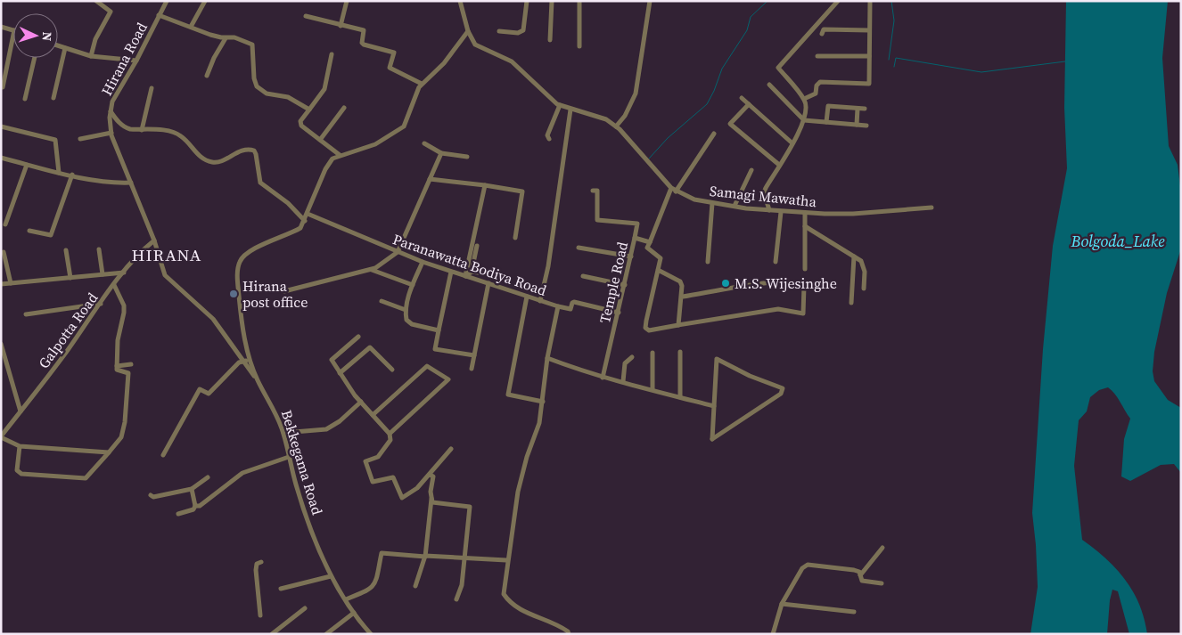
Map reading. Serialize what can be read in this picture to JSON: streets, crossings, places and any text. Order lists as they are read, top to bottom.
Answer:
{
  "streets": {
    "street": [
      "Hirana Road",
      "Samagi Mawatha",
      "Paranawatta Bodiya Road",
      "Temple Road",
      "Galpotta Road",
      "Bekkegama Road"
    ]
  },
  "crossings": [
    ["Hirana Road", "Bekkegama Road"],
    ["Samagi Mawatha", "Temple Road"]
  ],
  "districts": ["HIRANA"],
  "water": ["Bolgoda_Lake"],
  "places": ["M.S. Wijesinghe", "Hirana post office"],
  "north": "right"
}
